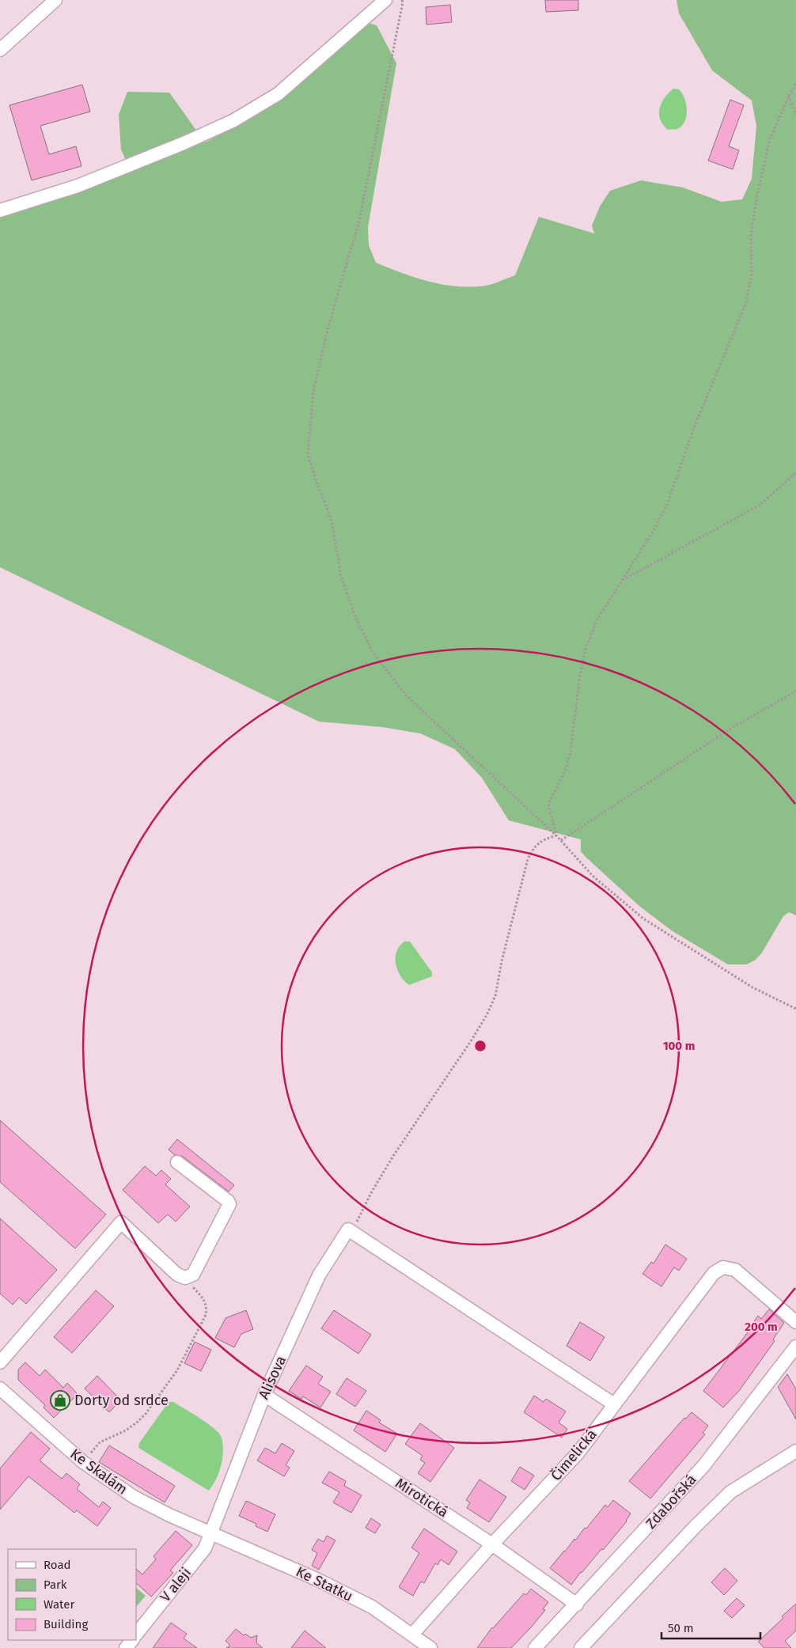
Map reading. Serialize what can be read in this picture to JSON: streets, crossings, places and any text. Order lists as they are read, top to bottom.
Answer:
{
  "streets": {
    "street": [
      "Alisova",
      "Čimelická",
      "Ke Skalám",
      "Mirotická",
      "Zdabořská",
      "Ke Statku",
      "V aleji"
    ]
  },
  "crossings": [
    ["Alisova", "Ke Skalám"],
    ["Alisova", "Mirotická"],
    ["Alisova", "Ke Statku"],
    ["Alisova", "V aleji"],
    ["Čimelická", "Mirotická"],
    ["Čimelická", "Ke Statku"],
    ["Ke Skalám", "Ke Statku"],
    ["Ke Skalám", "V aleji"],
    ["Mirotická", "Zdabořská"],
    ["Ke Statku", "V aleji"]
  ],
  "places": {
    "shop": ["Dorty od srdce"]
  },
  "legend": [
    "Road",
    "Park",
    "Water",
    "Building"
  ],
  "scale_bar": "50 m",
  "rings": ["100 m", "200 m"]
}
